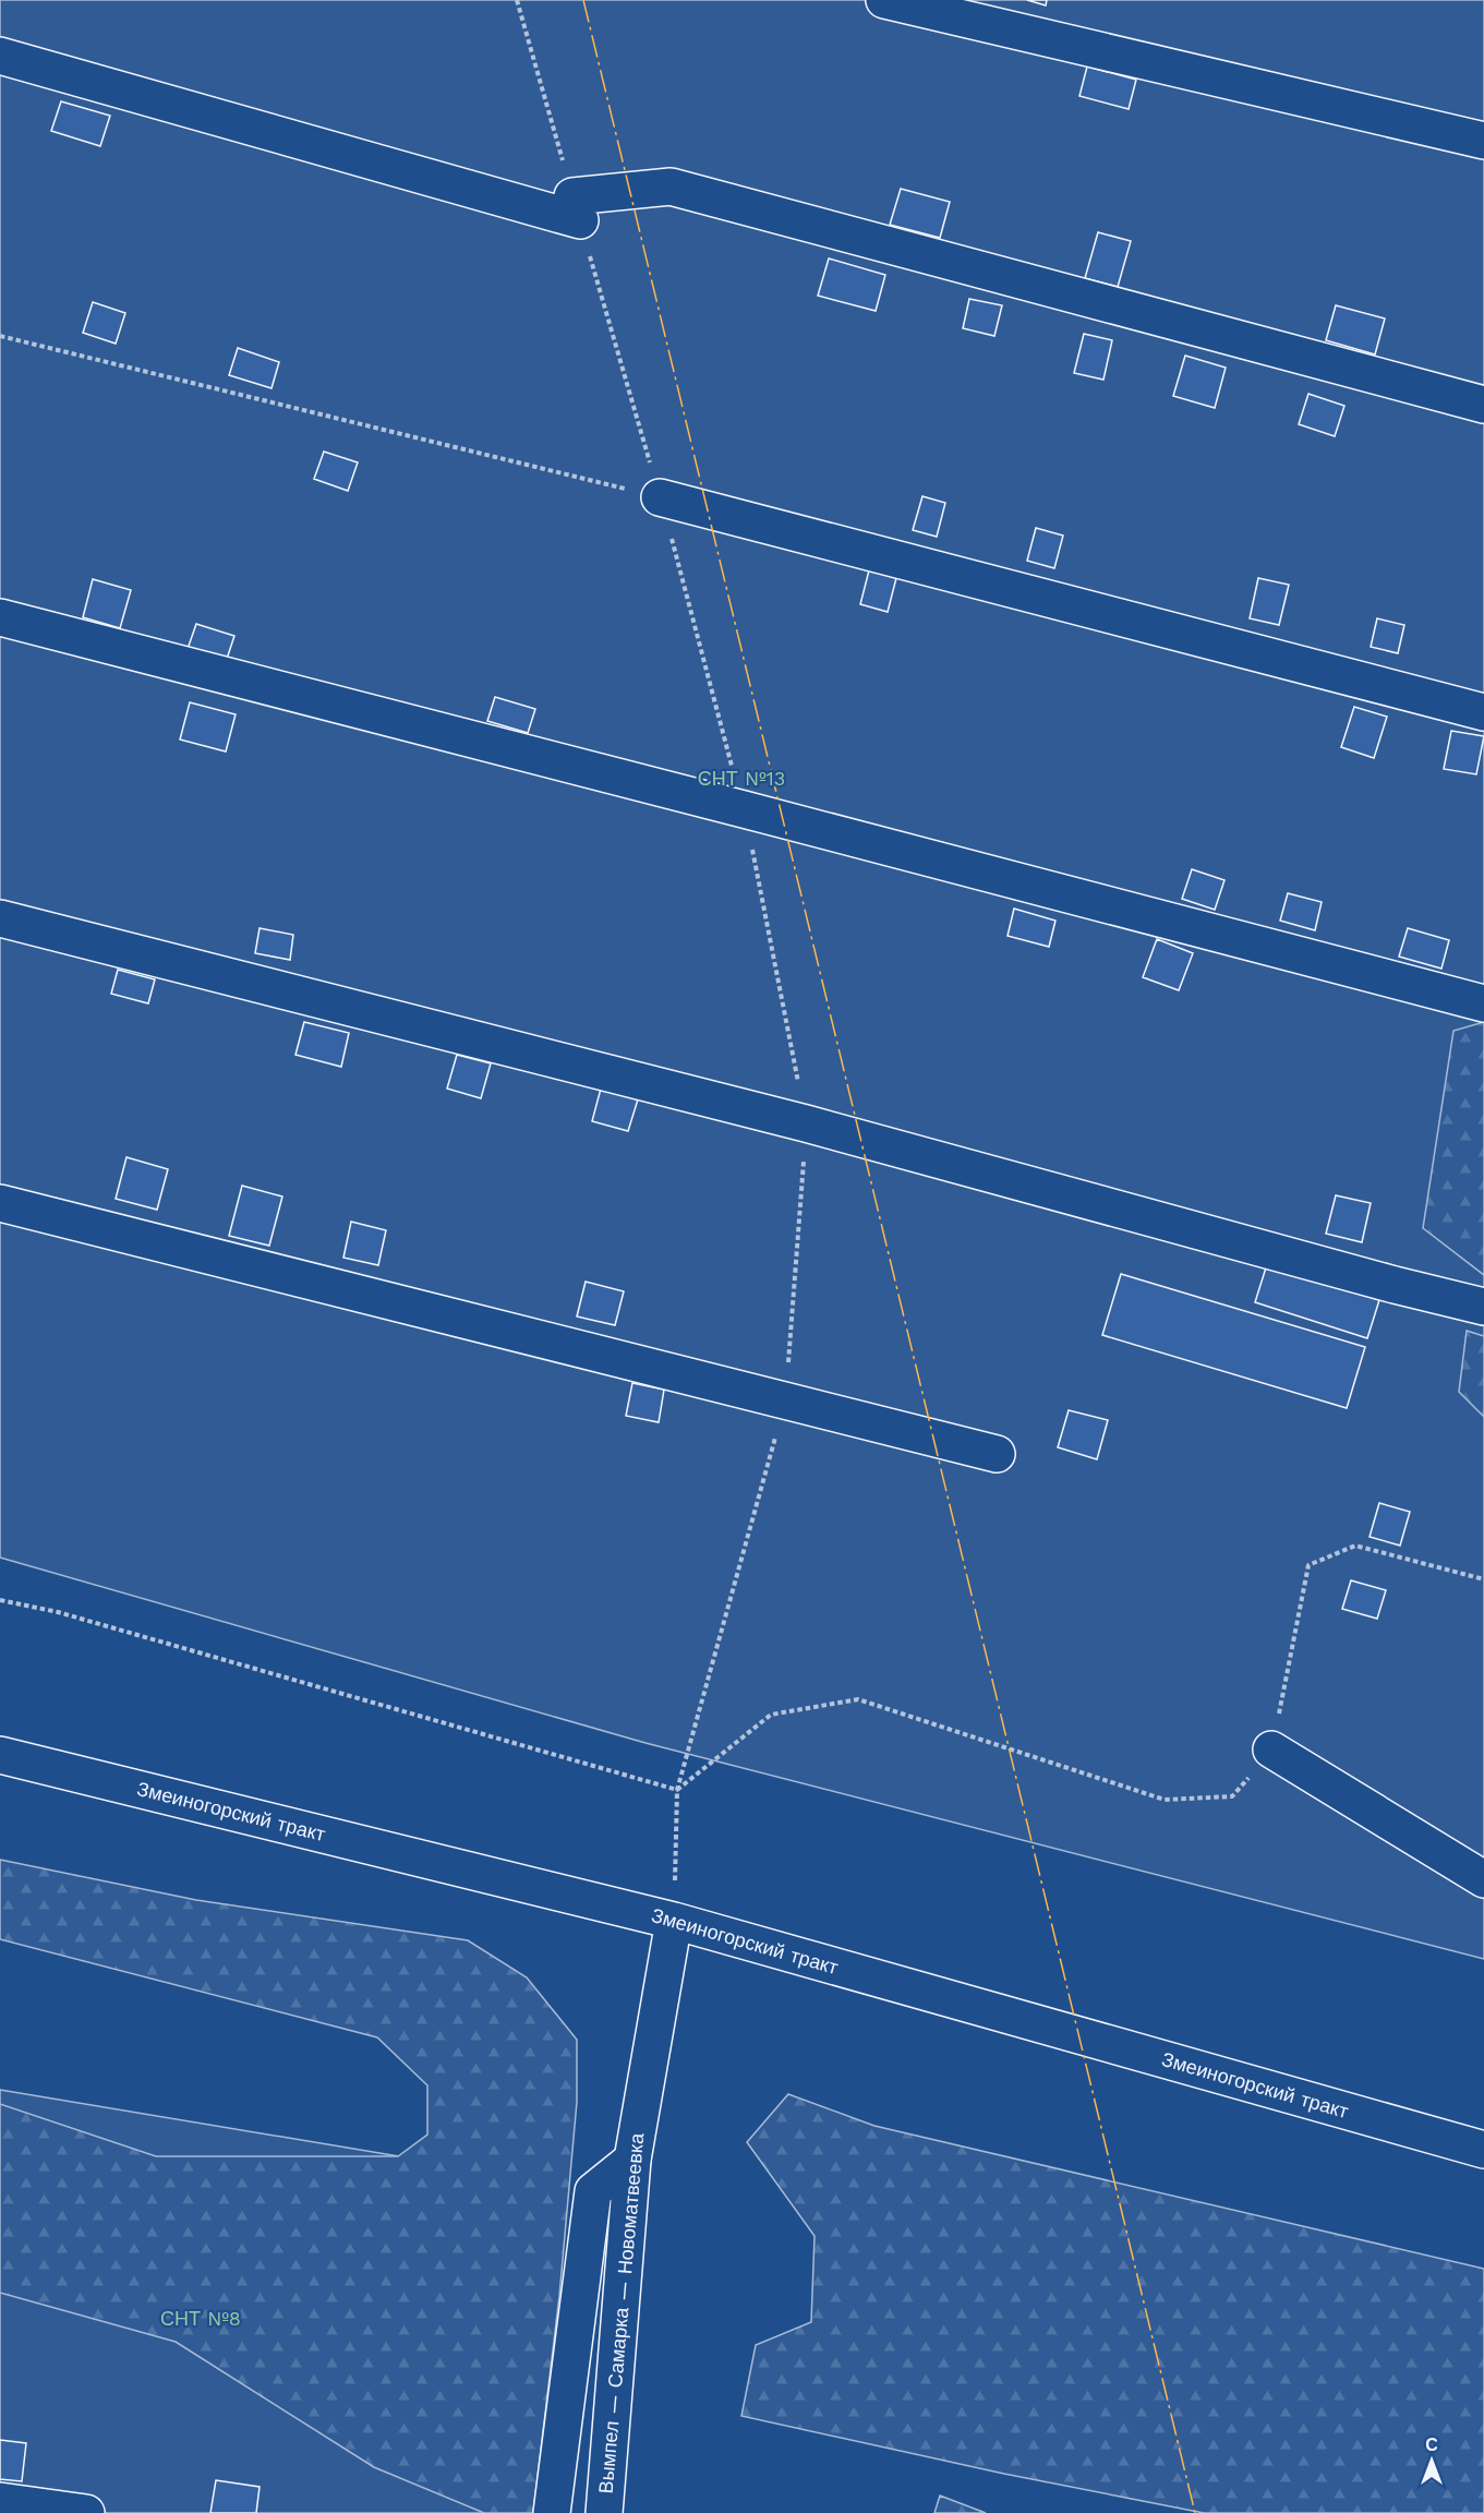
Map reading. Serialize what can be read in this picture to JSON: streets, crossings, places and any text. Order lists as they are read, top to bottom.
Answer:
{
  "streets": {
    "main road": ["Змеиногорский тракт", "Вымпел — Самарка — Новоматвеевка"]
  },
  "crossings": [
    ["Змеиногорский тракт", "Вымпел — Самарка — Новоматвеевка"]
  ],
  "parks": ["СНТ №13", "СНТ №8"],
  "north": "top"
}
